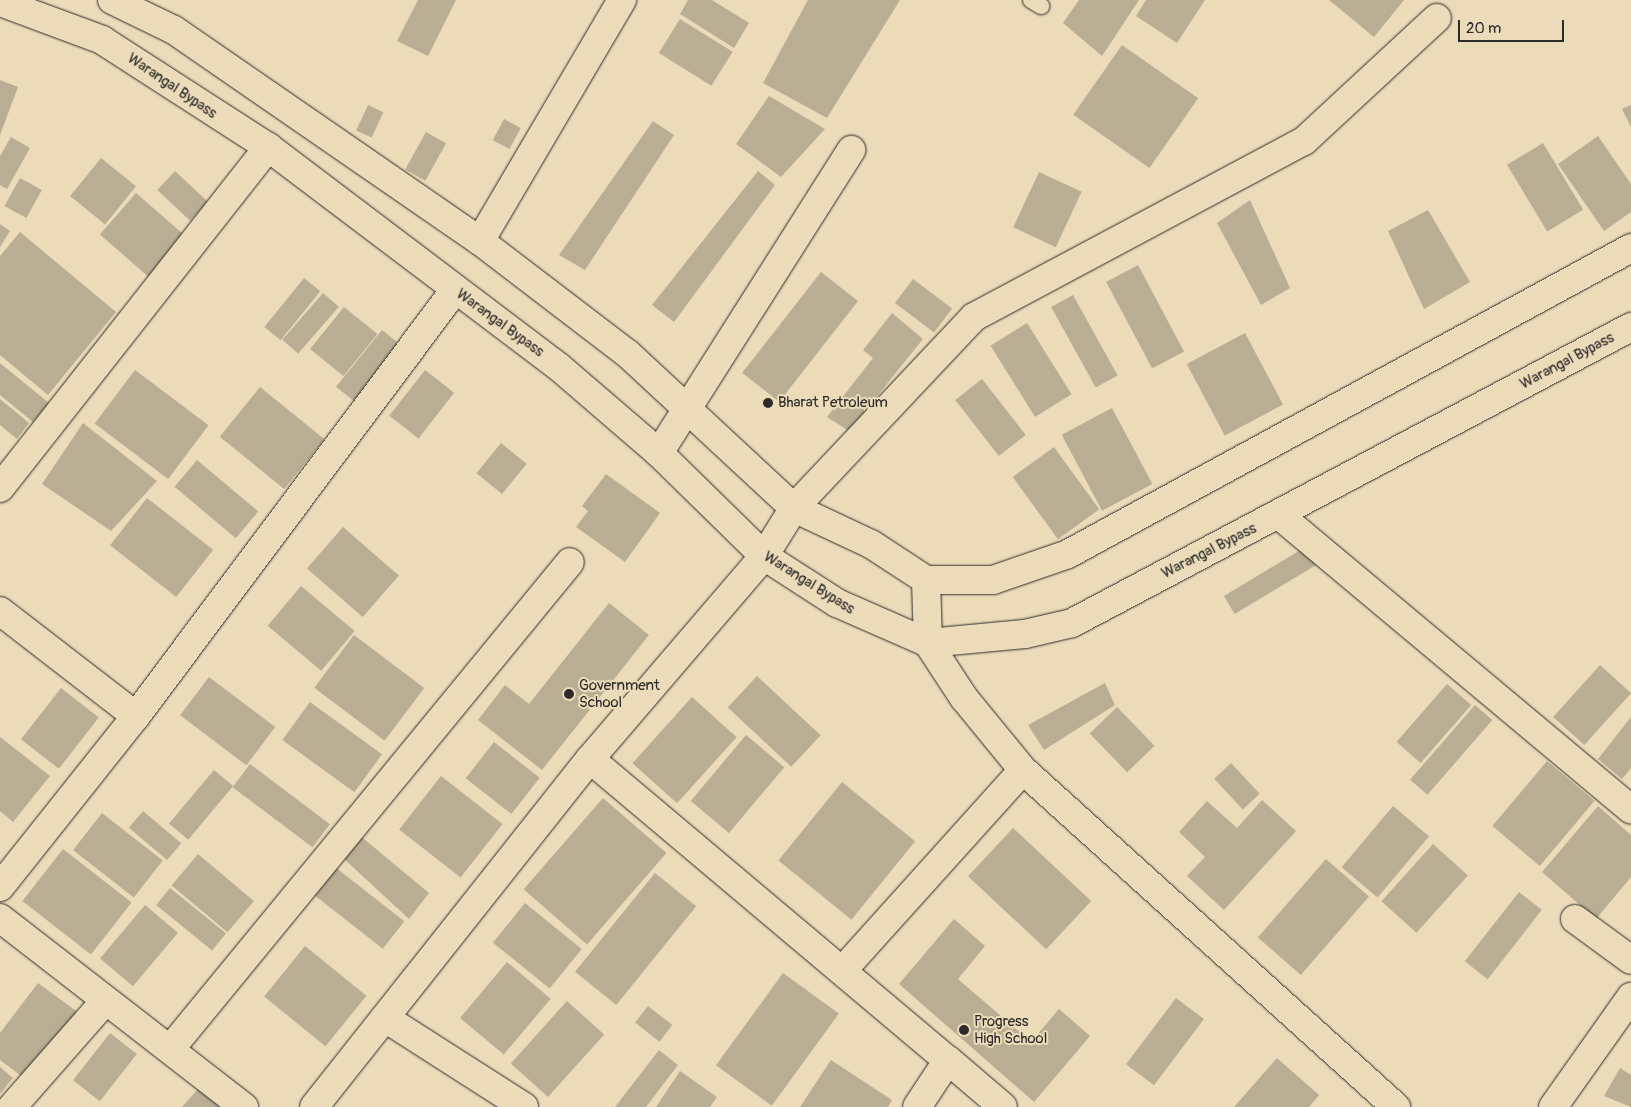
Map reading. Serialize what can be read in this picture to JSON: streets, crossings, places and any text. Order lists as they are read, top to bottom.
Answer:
{
  "streets": {
    "street": ["Warangal Bypass"]
  },
  "places": ["Bharat Petroleum", "Government School", "Progress High School"],
  "scale_bar": "20 m"
}
